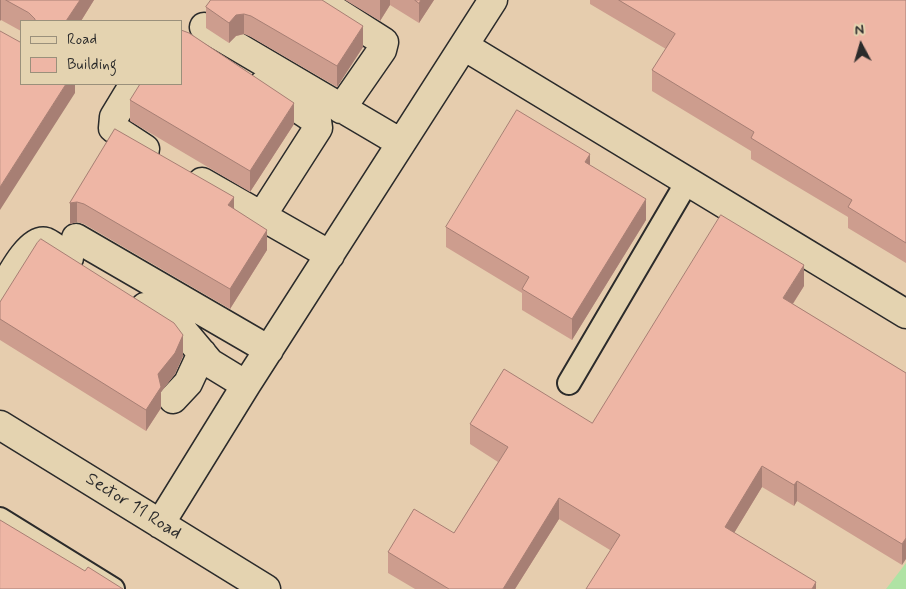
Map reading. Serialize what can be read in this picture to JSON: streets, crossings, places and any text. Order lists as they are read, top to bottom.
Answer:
{
  "streets": {
    "street": ["Sector 11 Road"]
  },
  "legend": ["Road", "Building"],
  "north": "top"
}
